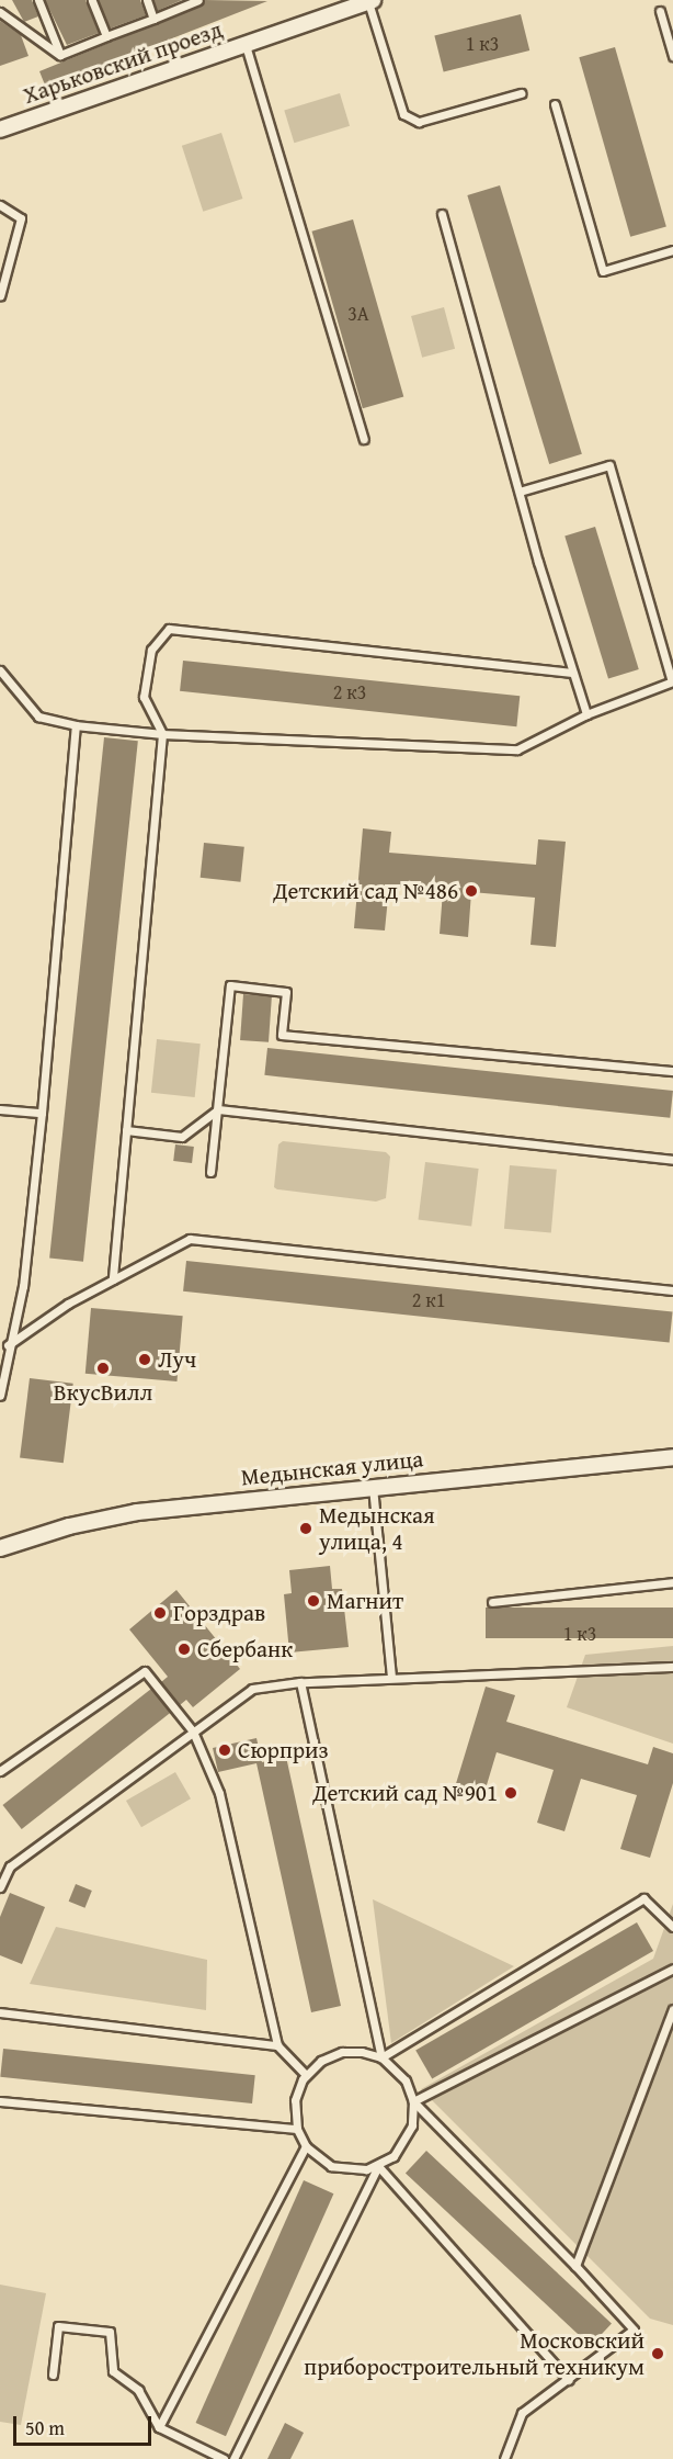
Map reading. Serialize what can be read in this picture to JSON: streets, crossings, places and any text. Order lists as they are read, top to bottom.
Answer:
{
  "streets": {
    "street": ["Харьковский проезд", "Медынская улица"]
  },
  "places": [
    "Детский сад №486",
    "Луч",
    "ВкусВилл",
    "Медынская улица, 4",
    "Магнит",
    "Горздрав",
    "Сбербанк",
    "Сюрприз",
    "Детский сад №901",
    "Московский приборостроительный техникум"
  ],
  "house_numbers": [
    "1 к3",
    "3А",
    "2 к3",
    "2 к1",
    "1 к3"
  ],
  "scale_bar": "50 m"
}
